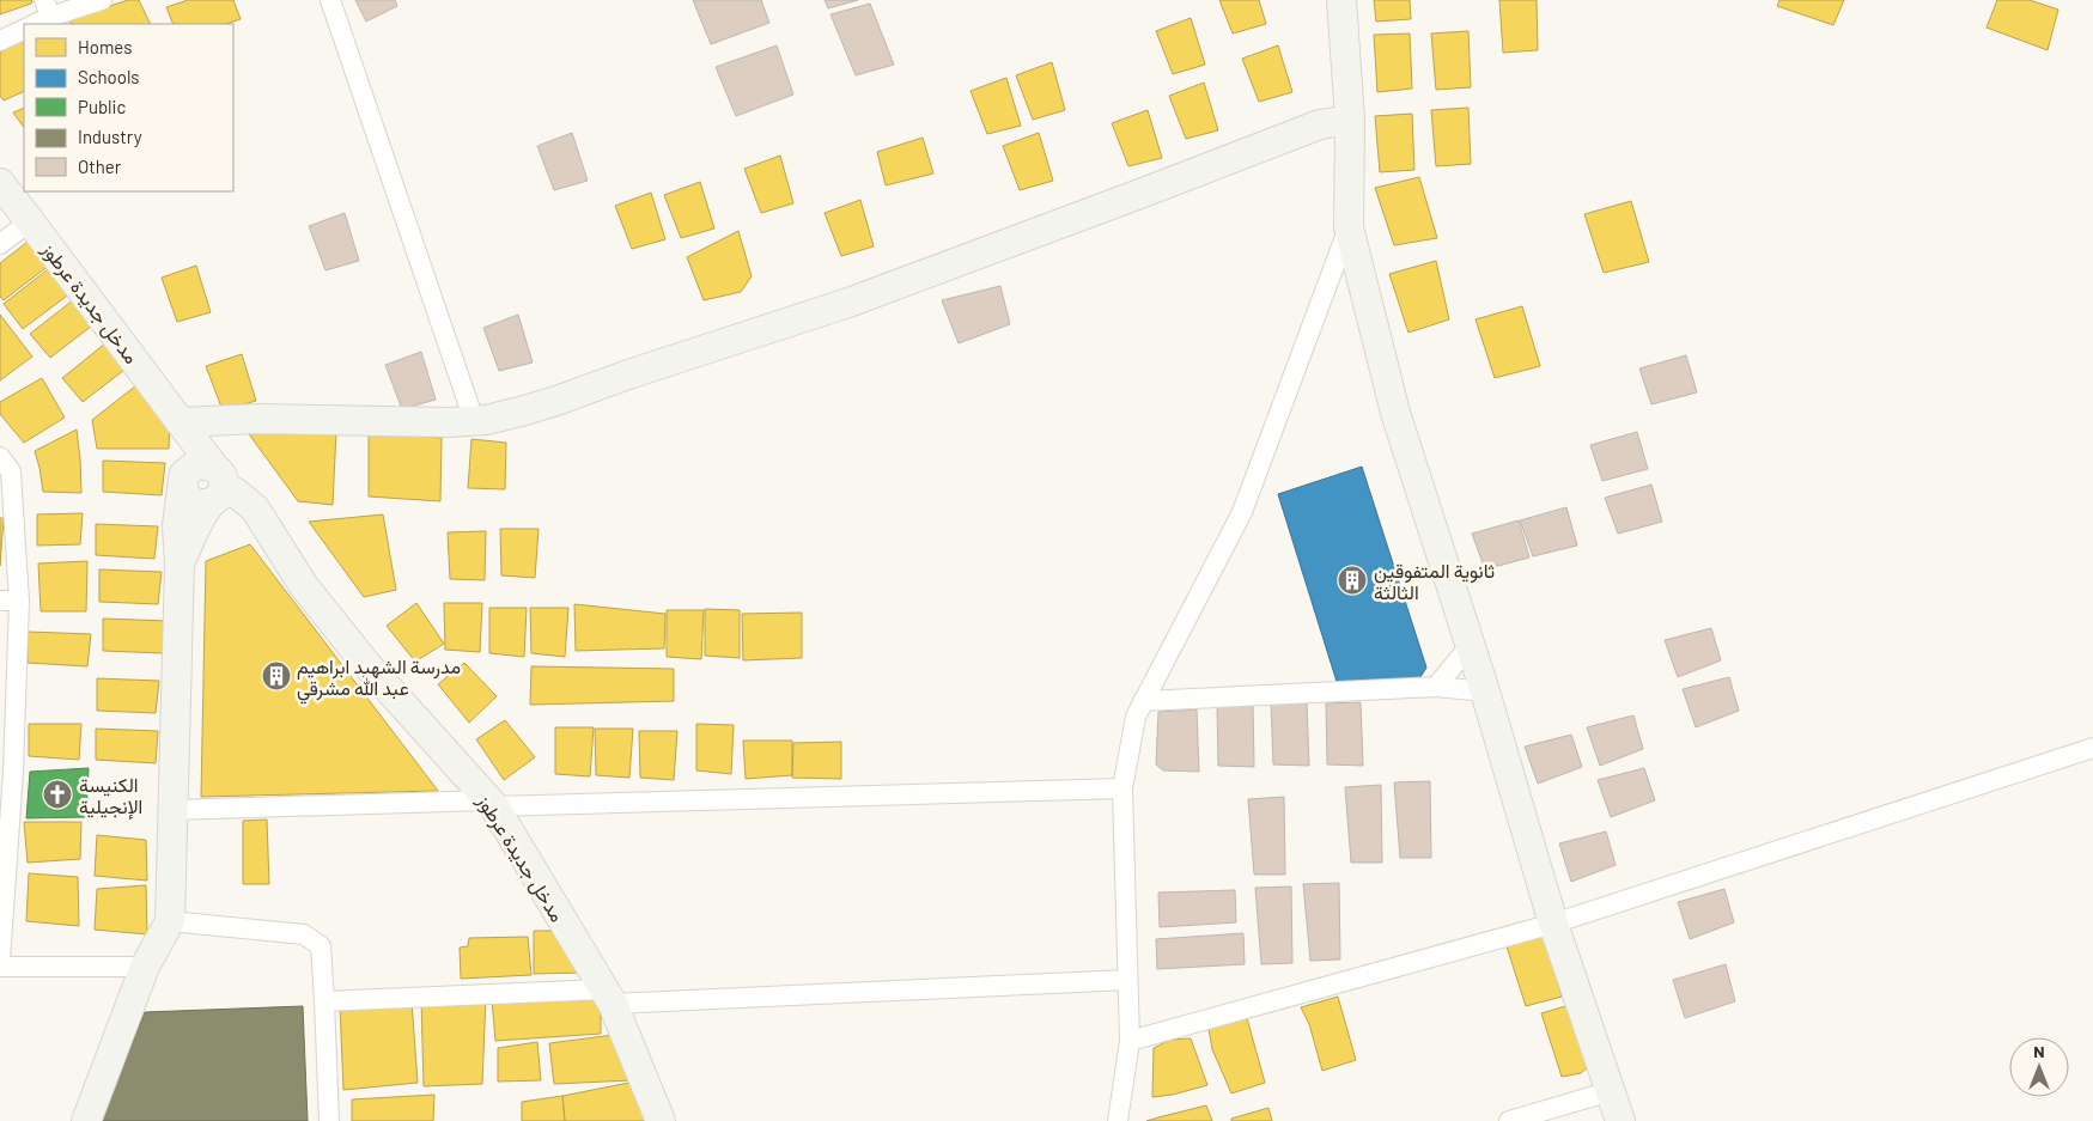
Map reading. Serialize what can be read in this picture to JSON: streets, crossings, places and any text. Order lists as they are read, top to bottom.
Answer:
{
  "streets": {
    "street": ["مدخل جديدة عرطوز"]
  },
  "places": {
    "building": ["ثانوية المتفوقين الثالثة", "مدرسة الشهيد ابراهيم عبد الله مشرقي"],
    "church": ["الكنيسة الإنجيلية"]
  },
  "legend": [
    "Homes",
    "Schools",
    "Public",
    "Industry",
    "Other"
  ],
  "north": "top"
}
